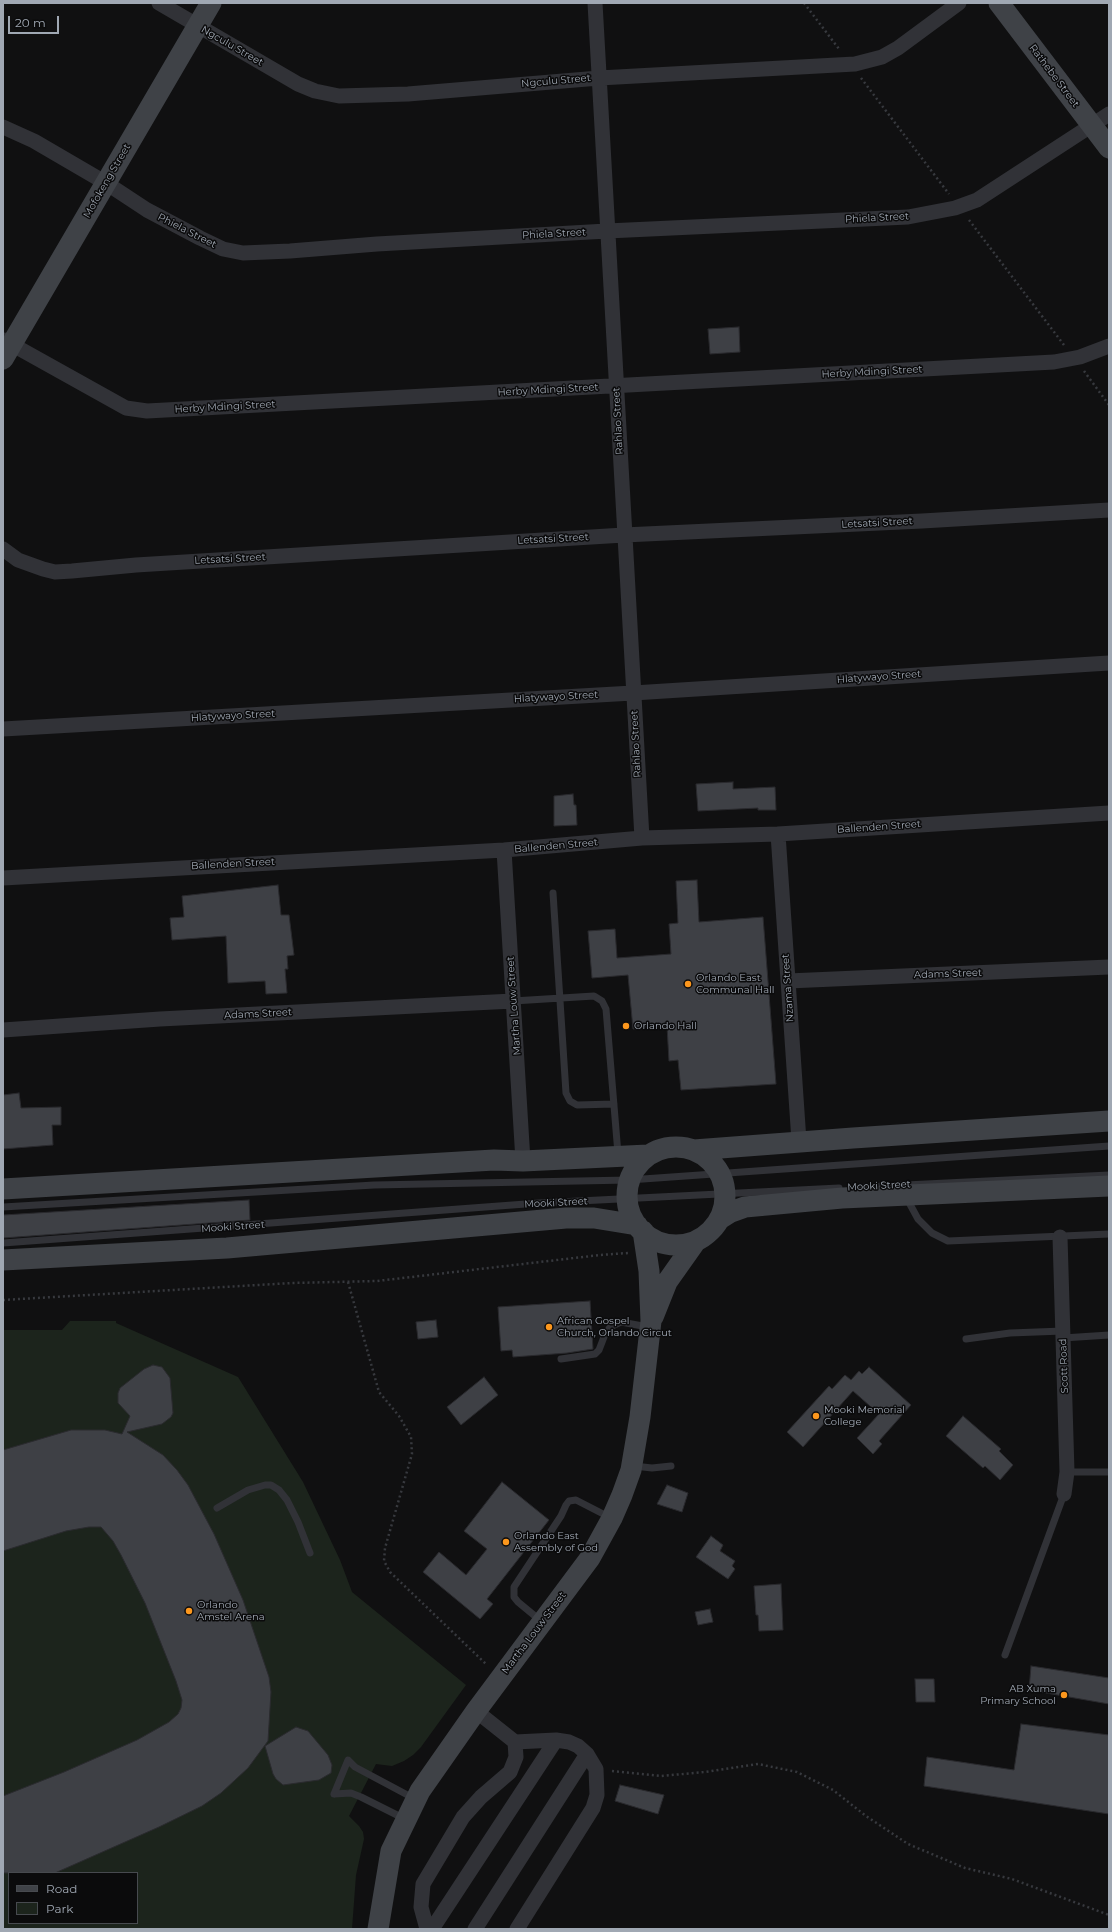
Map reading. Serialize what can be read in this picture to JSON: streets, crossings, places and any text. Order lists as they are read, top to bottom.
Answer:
{
  "streets": {
    "main road": [
      "Rathebe Street",
      "Mofokeng Street",
      "Martha Louw Street",
      "Mooki Street"
    ],
    "street": [
      "Ngculu Street",
      "Phiela Street",
      "Herby Mdingi Street",
      "Rahlao Street",
      "Letsatsi Street",
      "Hlatywayo Street",
      "Ballenden Street",
      "Adams Street",
      "Nzama Street",
      "Scott Road"
    ]
  },
  "crossings": [
    ["Ngculu Street", "Mofokeng Street"],
    ["Ngculu Street", "Rahlao Street"],
    ["Rathebe Street", "Phiela Street"],
    ["Mofokeng Street", "Phiela Street"],
    ["Mofokeng Street", "Herby Mdingi Street"],
    ["Phiela Street", "Rahlao Street"],
    ["Herby Mdingi Street", "Rahlao Street"],
    ["Rahlao Street", "Letsatsi Street"],
    ["Rahlao Street", "Hlatywayo Street"],
    ["Rahlao Street", "Ballenden Street"],
    ["Ballenden Street", "Nzama Street"],
    ["Ballenden Street", "Martha Louw Street"],
    ["Adams Street", "Nzama Street"],
    ["Adams Street", "Martha Louw Street"],
    ["Martha Louw Street", "Mooki Street"]
  ],
  "places": [
    "Orlando East Communal Hall",
    "Orlando Hall",
    "African Gospel Church, Orlando Circut",
    "Mooki Memorial College",
    "Orlando East Assembly of God",
    "Orlando Amstel Arena",
    "AB Xuma Primary School"
  ],
  "legend": ["Road", "Park"],
  "scale_bar": "20 m"
}
